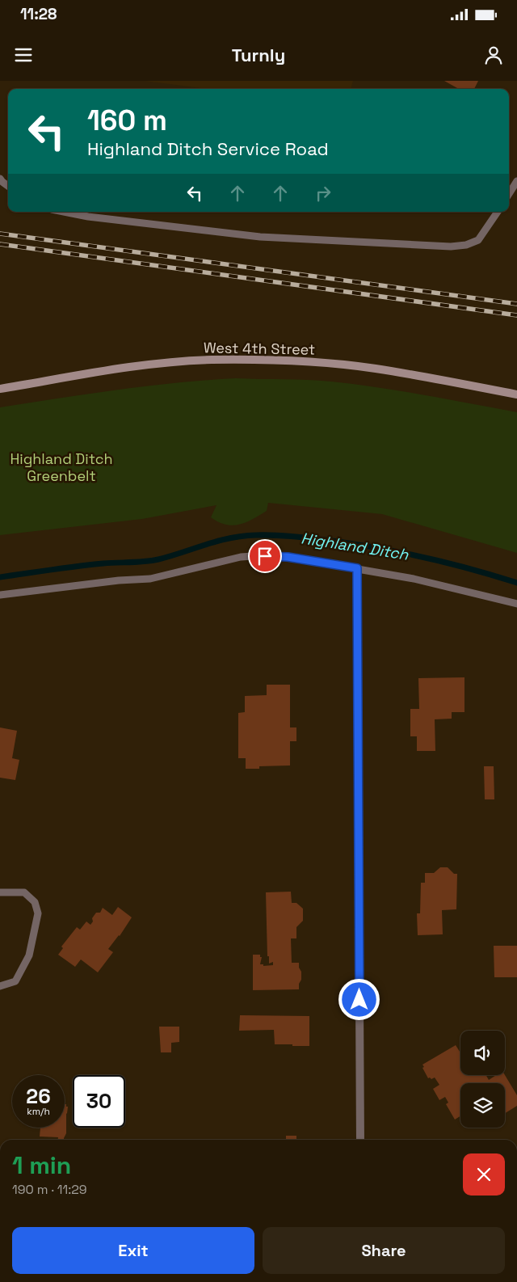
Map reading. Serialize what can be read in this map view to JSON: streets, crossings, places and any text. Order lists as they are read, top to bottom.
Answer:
{
  "streets": {
    "main road": ["West 4th Street"]
  },
  "water": ["Highland Ditch"],
  "parks": ["Highland Ditch Greenbelt"],
  "page": {
    "status": "11:28",
    "header": "Turnly",
    "turn": ["160 m", "Highland Ditch Service Road"],
    "speed": "26 km/h",
    "limit": "30",
    "heading": ["1 min", "190 m · 11:29"],
    "buttons": ["Exit", "Share"]
  }
}
